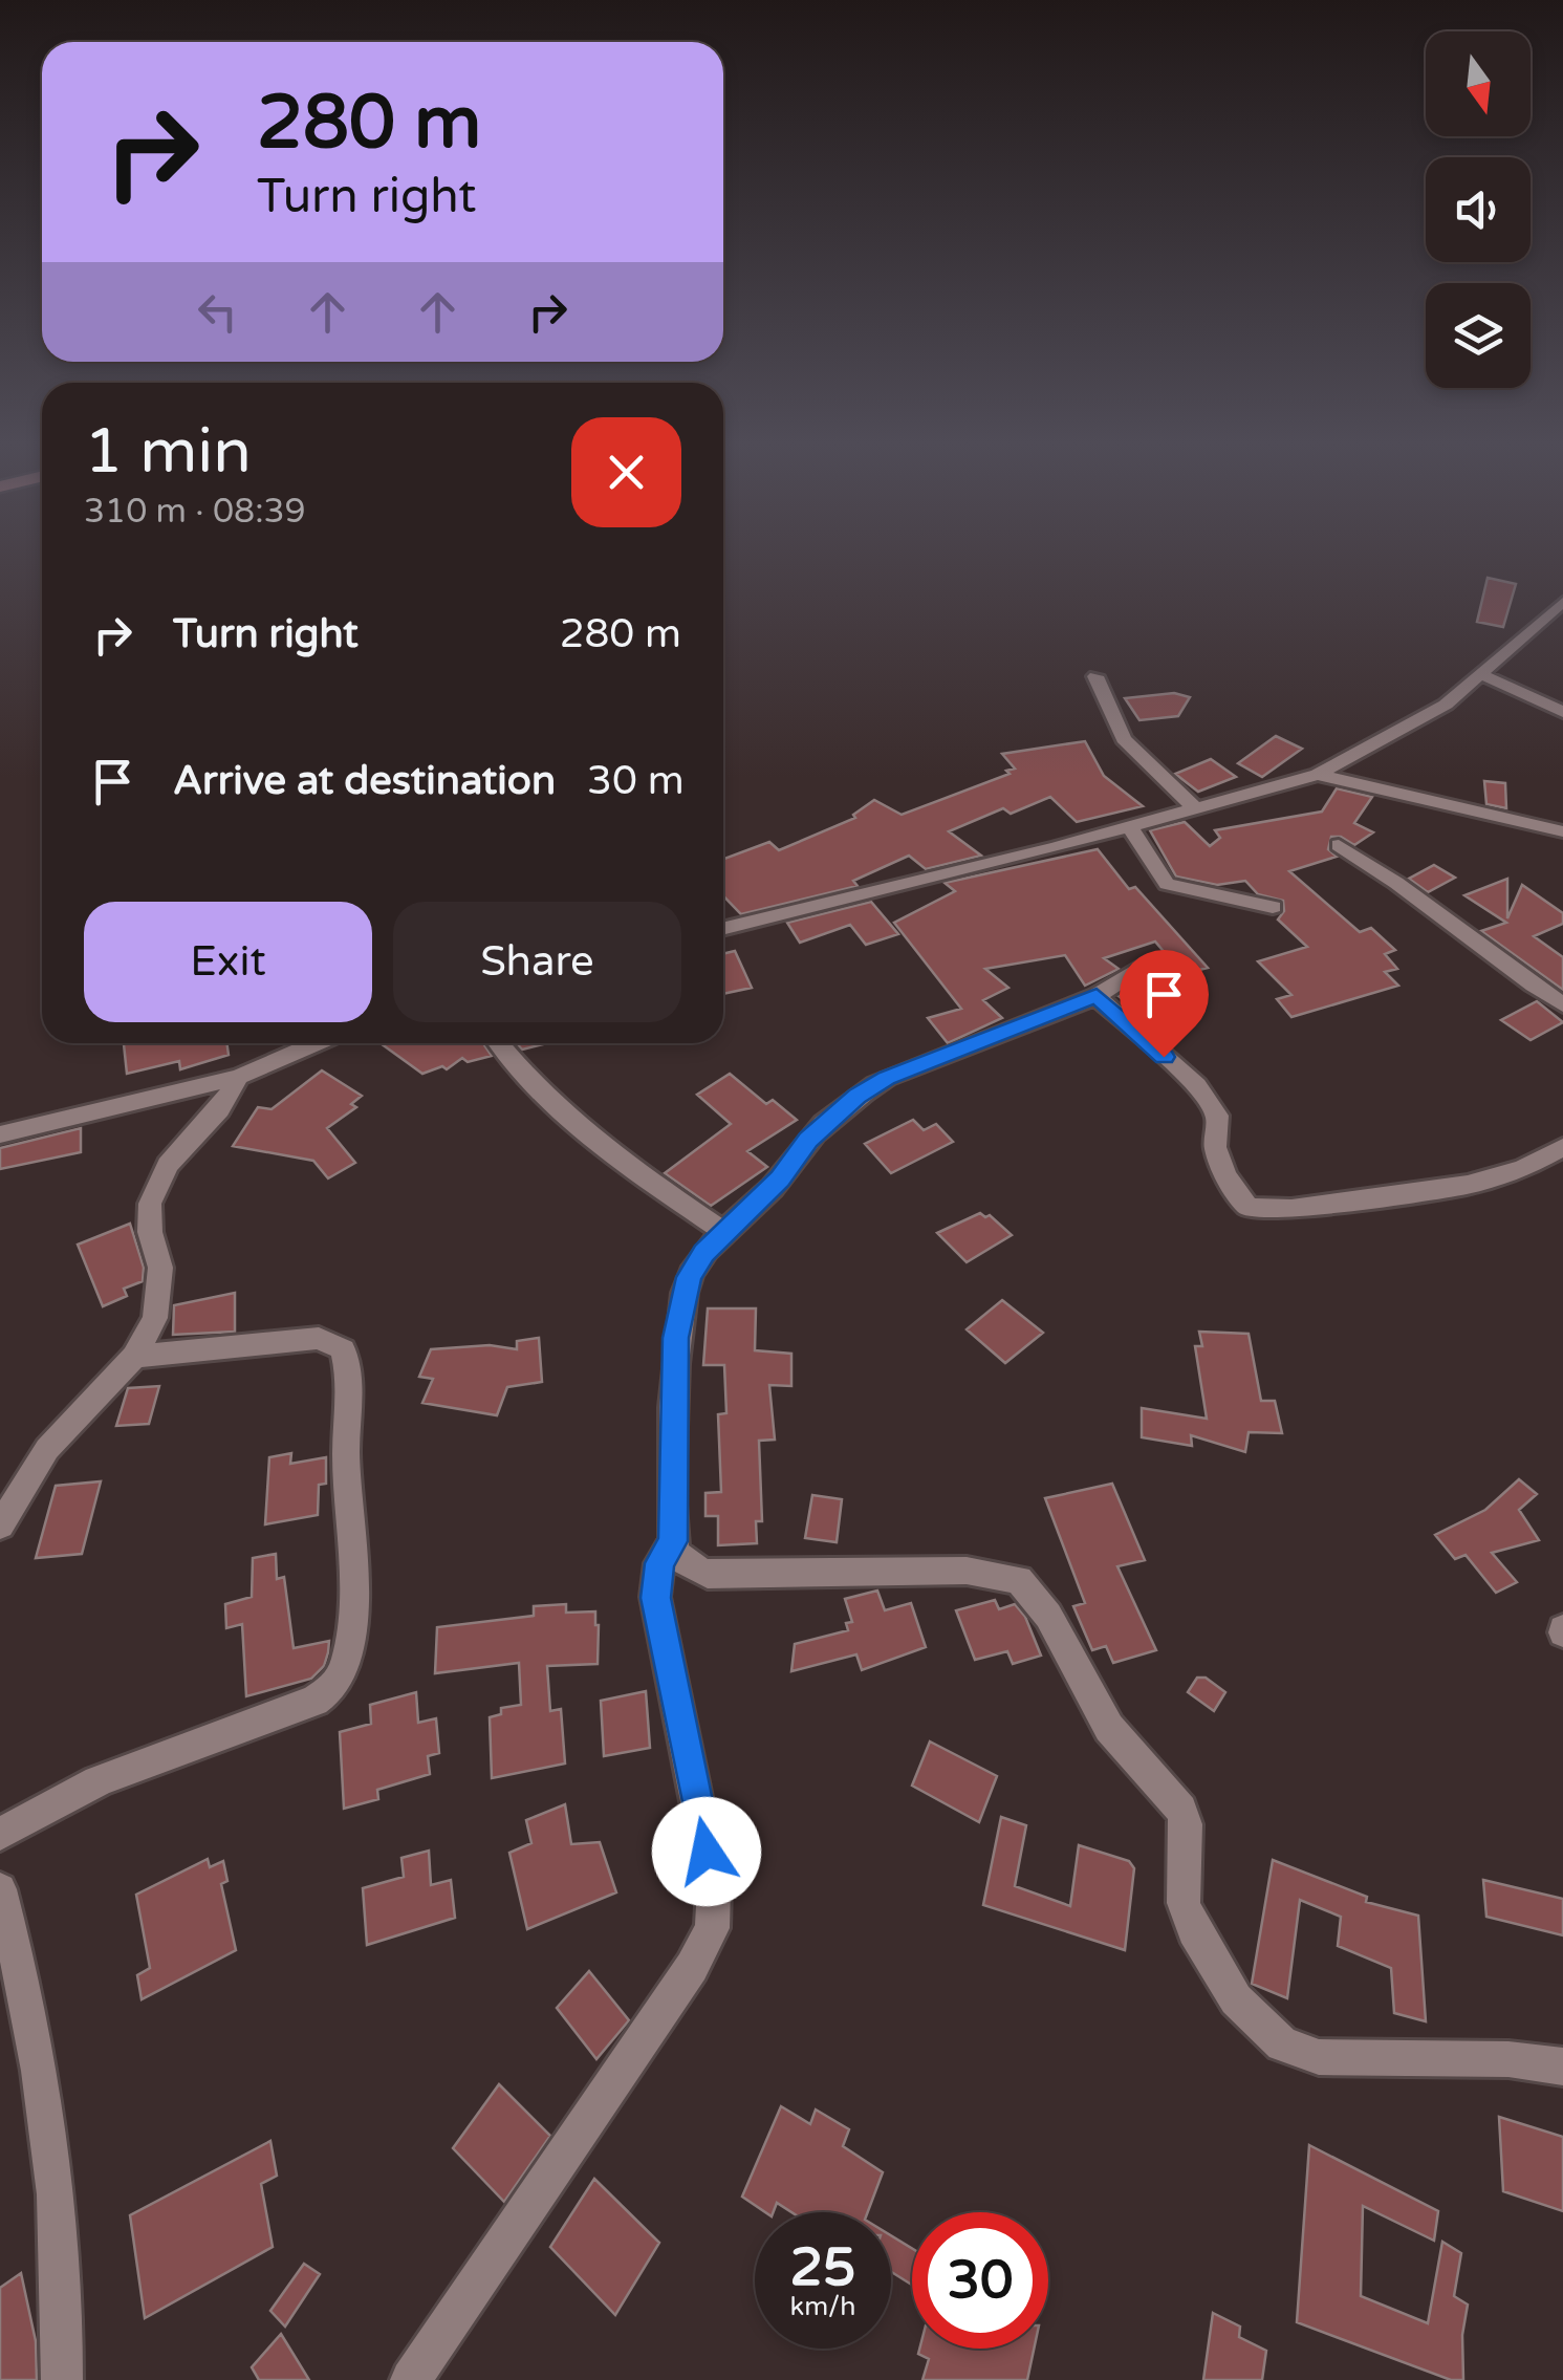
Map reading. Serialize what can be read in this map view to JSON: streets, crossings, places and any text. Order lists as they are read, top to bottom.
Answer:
{
  "north": "bottom",
  "page": {
    "turn": ["280 m", "Turn right"],
    "heading": ["1 min", "310 m · 08:39"],
    "list": [
      {
        "name": "Turn right",
        "value": "280 m"
      },
      {
        "name": "Arrive at destination",
        "value": "30 m"
      }
    ],
    "buttons": ["Exit", "Share"],
    "speed": "25 km/h",
    "limit": "30"
  }
}
